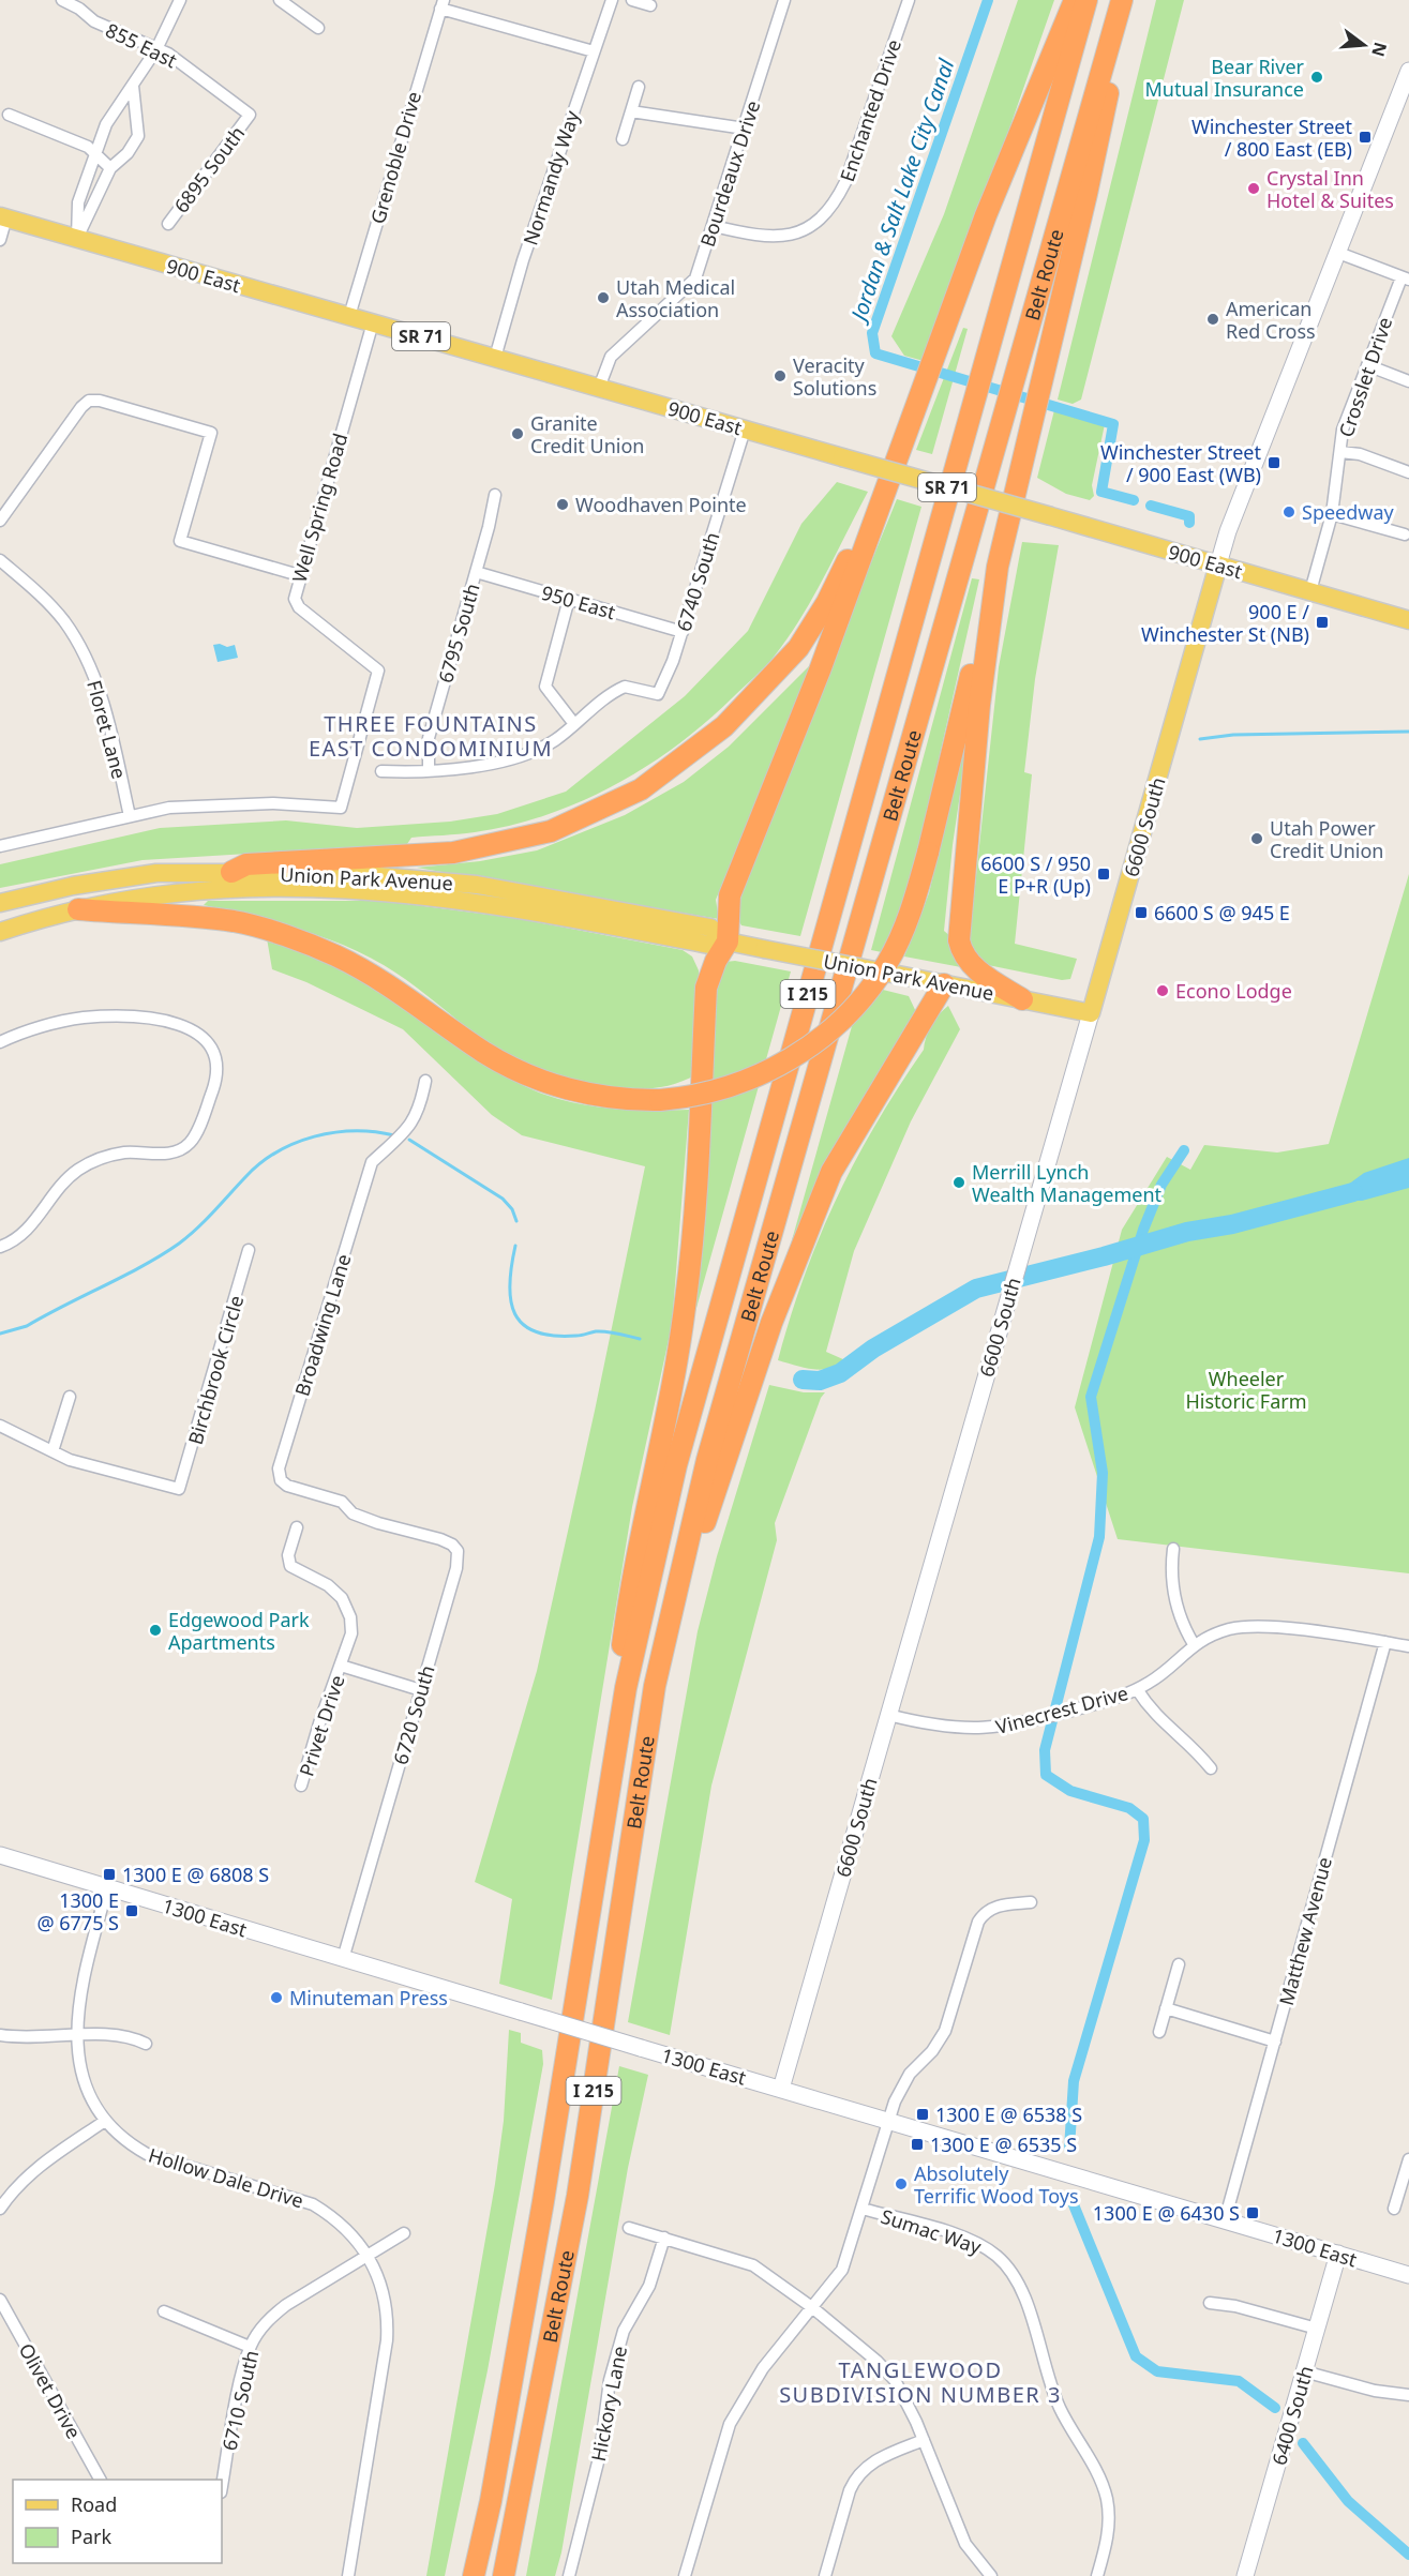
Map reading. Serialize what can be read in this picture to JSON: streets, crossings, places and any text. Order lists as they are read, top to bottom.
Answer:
{
  "streets": {
    "highway": ["Belt Route", "I 215"],
    "main road": [
      "900 East",
      "SR 71",
      "6600 South",
      "Union Park Avenue",
      "1300 East",
      "6400 South"
    ],
    "street": [
      "855 East",
      "Enchanted Drive",
      "Grenoble Drive",
      "6895 South",
      "Bourdeaux Drive",
      "Normandy Way",
      "Crosslet Drive",
      "Well Spring Road",
      "6740 South",
      "950 East",
      "6795 South",
      "Floret Lane",
      "Broadwing Lane",
      "Birchbrook Circle",
      "Vinecrest Drive",
      "6720 South",
      "Privet Drive",
      "Matthew Avenue",
      "Hollow Dale Drive",
      "Sumac Way",
      "Olivet Drive",
      "6710 South",
      "Hickory Lane"
    ]
  },
  "crossings": [
    ["855 East", "6895 South"],
    ["Enchanted Drive", "Bourdeaux Drive"],
    ["Grenoble Drive", "900 East"],
    ["Bourdeaux Drive", "900 East"],
    ["Normandy Way", "900 East"],
    ["900 East", "Crosslet Drive"],
    ["900 East", "Well Spring Road"],
    ["900 East", "6740 South"],
    ["900 East", "6600 South"],
    ["Well Spring Road", "Floret Lane"],
    ["6740 South", "950 East"],
    ["950 East", "6795 South"],
    ["6600 South", "Union Park Avenue"],
    ["6600 South", "Vinecrest Drive"],
    ["6600 South", "1300 East"],
    ["Broadwing Lane", "6720 South"],
    ["Vinecrest Drive", "Matthew Avenue"],
    ["6720 South", "Privet Drive"],
    ["6720 South", "1300 East"],
    ["1300 East", "Matthew Avenue"],
    ["1300 East", "Hollow Dale Drive"],
    ["1300 East", "6400 South"],
    ["Hollow Dale Drive", "6710 South"]
  ],
  "districts": ["THREE FOUNTAINS EAST CONDOMINIUM", "TANGLEWOOD SUBDIVISION NUMBER 3"],
  "water": ["Jordan & Salt Lake City Canal"],
  "parks": ["Wheeler Historic Farm"],
  "places": {
    "other": [
      "Bear River Mutual Insurance",
      "Crystal Inn Hotel & Suites",
      "Utah Medical Association",
      "American Red Cross",
      "Veracity Solutions",
      "Granite Credit Union",
      "Woodhaven Pointe",
      "Speedway",
      "Utah Power Credit Union",
      "Econo Lodge",
      "Merrill Lynch Wealth Management",
      "Edgewood Park Apartments",
      "Minuteman Press",
      "Absolutely Terrific Wood Toys"
    ],
    "transit": [
      "Winchester Street / 800 East (EB)",
      "Winchester Street / 900 East (WB)",
      "900 E / Winchester St (NB)",
      "6600 S / 950 E P+R (Up)",
      "6600 S @ 945 E",
      "1300 E @ 6808 S",
      "1300 E @ 6775 S",
      "1300 E @ 6538 S",
      "1300 E @ 6535 S",
      "1300 E @ 6430 S"
    ]
  },
  "legend": ["Road", "Park"],
  "north": "right"
}
